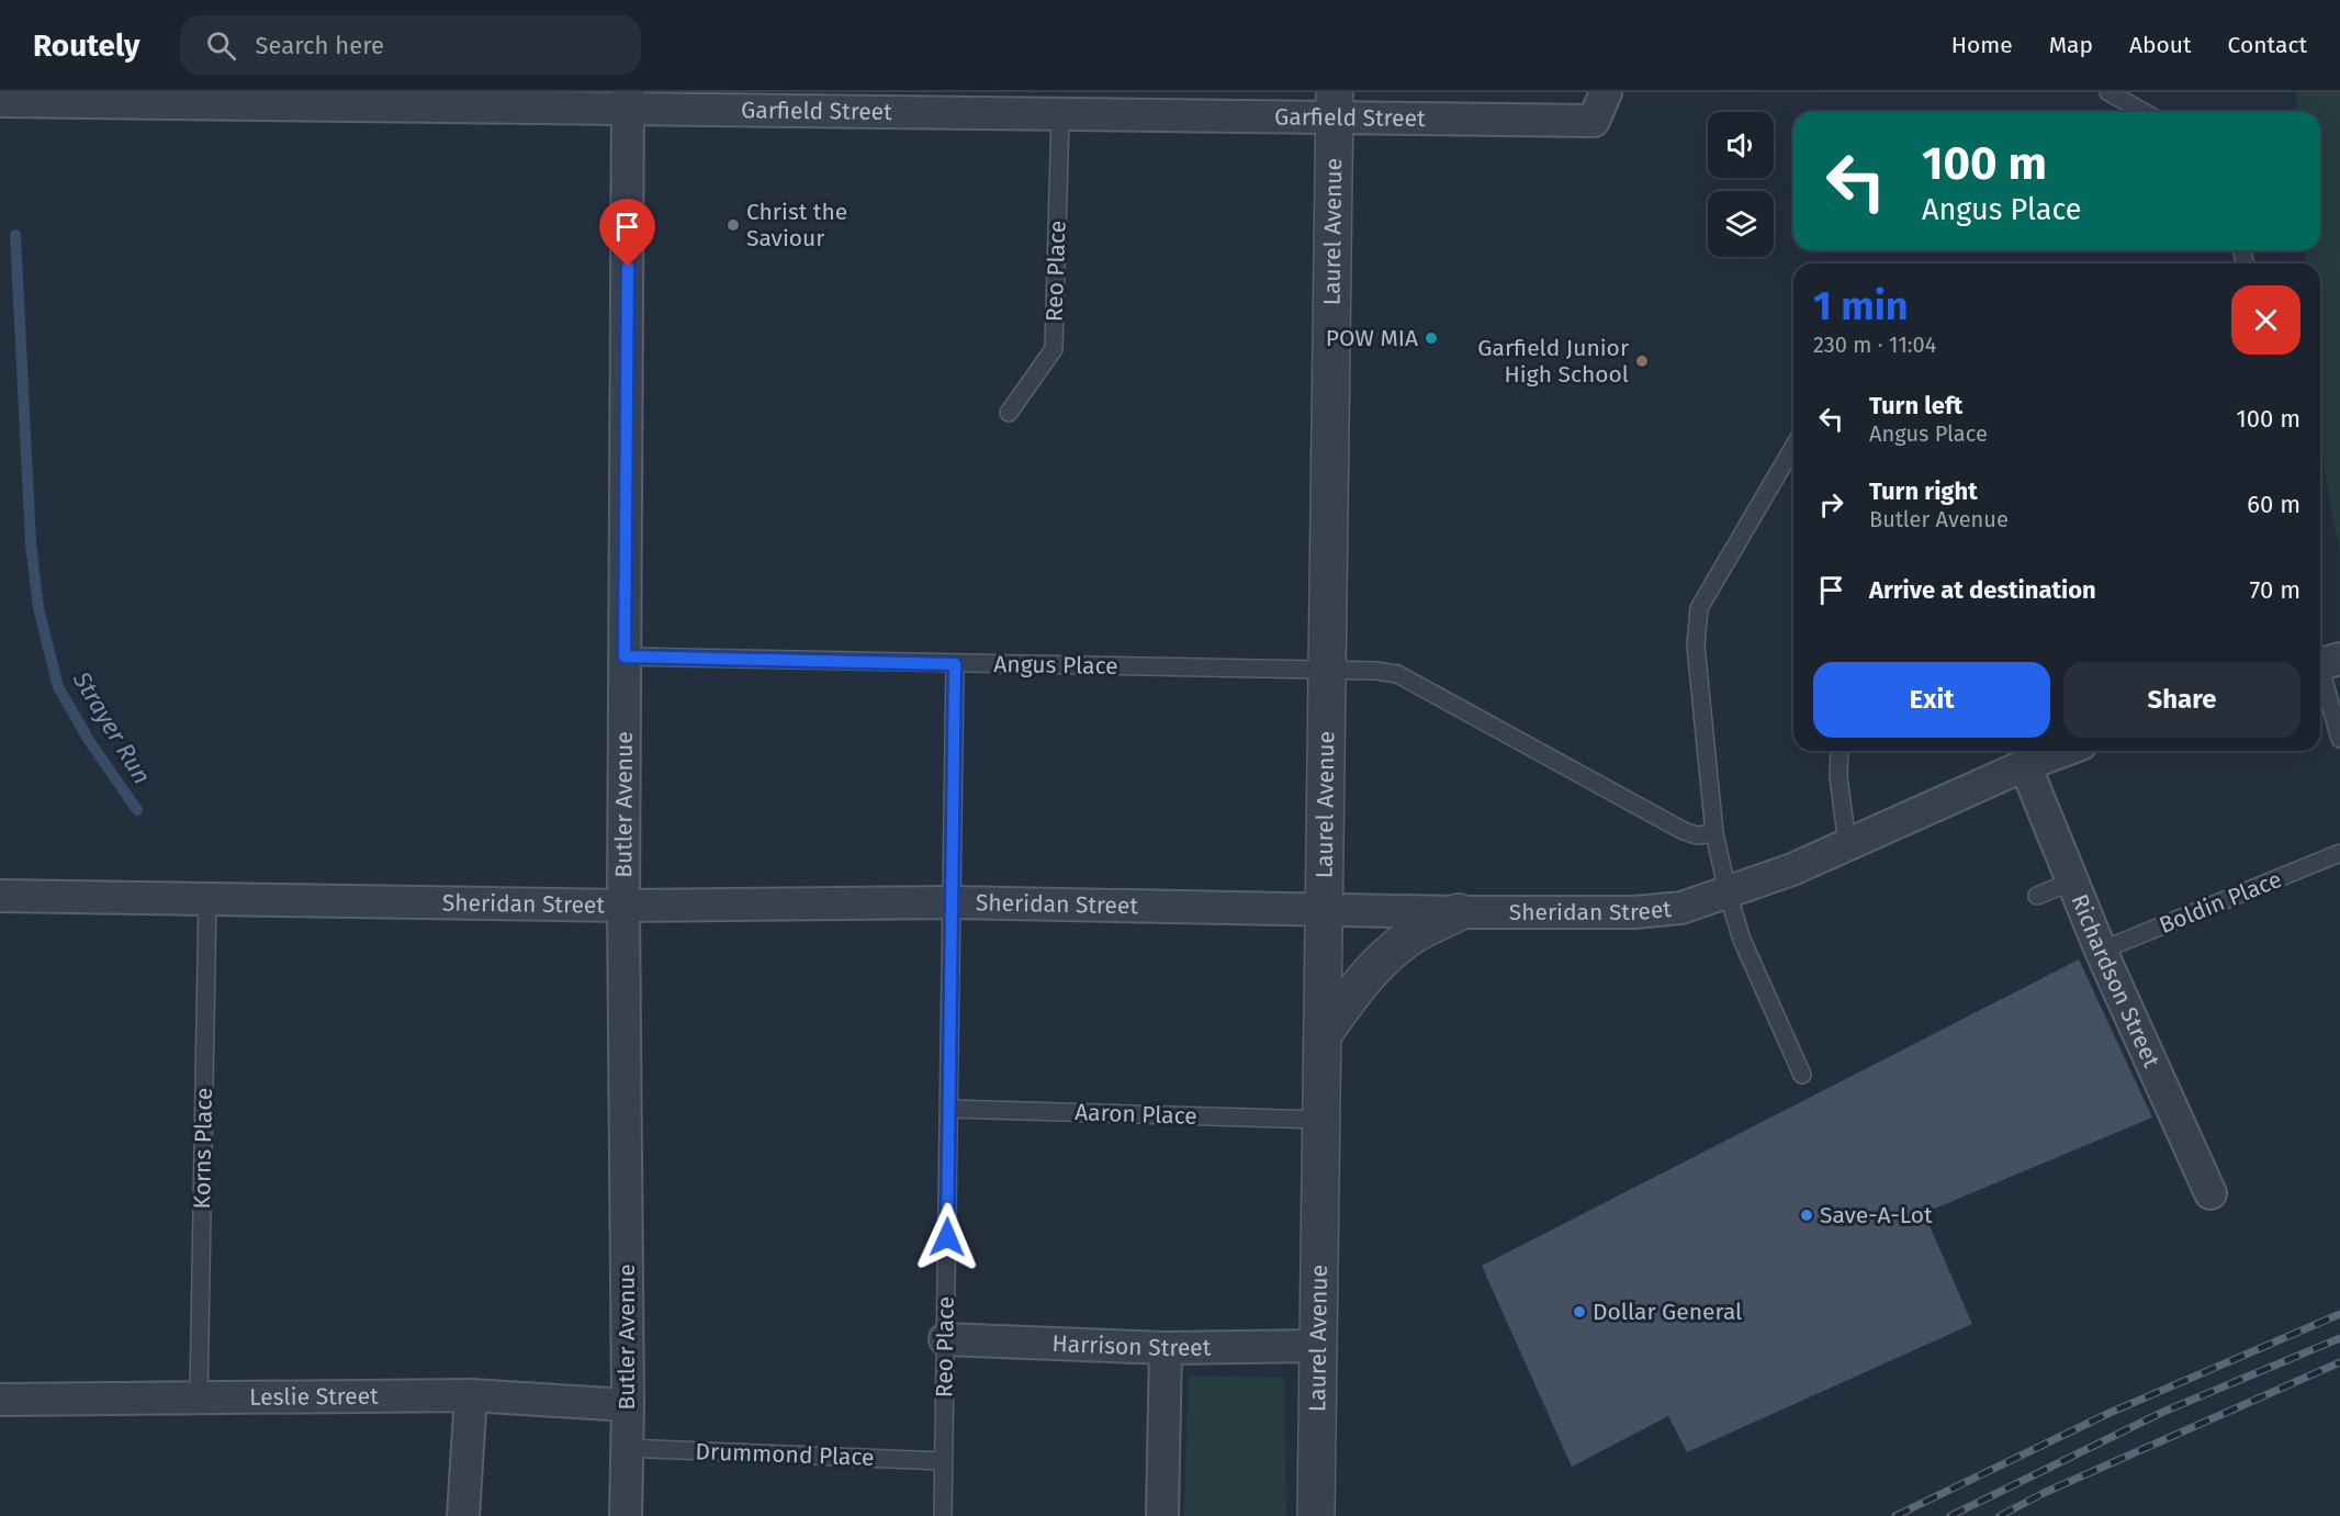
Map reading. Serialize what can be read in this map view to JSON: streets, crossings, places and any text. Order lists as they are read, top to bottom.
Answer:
{
  "streets": {
    "street": [
      "Garfield Street",
      "Laurel Avenue",
      "Butler Avenue",
      "Sheridan Street",
      "Richardson Street",
      "Harrison Street",
      "Leslie Street"
    ],
    "lane": [
      "Reo Place",
      "Angus Place",
      "Boldin Place",
      "Aaron Place",
      "Korns Place",
      "Drummond Place"
    ]
  },
  "crossings": [
    ["Garfield Street", "Laurel Avenue"],
    ["Garfield Street", "Reo Place"],
    ["Garfield Street", "Butler Avenue"],
    ["Laurel Avenue", "Angus Place"],
    ["Laurel Avenue", "Sheridan Street"],
    ["Laurel Avenue", "Aaron Place"],
    ["Laurel Avenue", "Harrison Street"],
    ["Reo Place", "Angus Place"],
    ["Reo Place", "Sheridan Street"],
    ["Reo Place", "Aaron Place"],
    ["Reo Place", "Harrison Street"],
    ["Reo Place", "Drummond Place"],
    ["Angus Place", "Butler Avenue"],
    ["Butler Avenue", "Sheridan Street"],
    ["Butler Avenue", "Leslie Street"],
    ["Butler Avenue", "Drummond Place"],
    ["Boldin Place", "Richardson Street"],
    ["Sheridan Street", "Richardson Street"],
    ["Sheridan Street", "Korns Place"],
    ["Korns Place", "Leslie Street"]
  ],
  "water": ["Strayer Run"],
  "places": [
    "Christ the Saviour",
    "POW MIA",
    "Garfield Junior High School",
    "Save-A-Lot",
    "Dollar General"
  ],
  "page": {
    "header": "Routely",
    "search": "Search here",
    "nav": [
      "Home",
      "Map",
      "About",
      "Contact"
    ],
    "turn": ["100 m", "Angus Place"],
    "heading": ["1 min", "230 m · 11:04"],
    "list": [
      {
        "name": "Turn left",
        "note": "Angus Place",
        "value": "100 m"
      },
      {
        "name": "Turn right",
        "note": "Butler Avenue",
        "value": "60 m"
      },
      {
        "name": "Arrive at destination",
        "value": "70 m"
      }
    ],
    "buttons": ["Exit", "Share"]
  }
}
